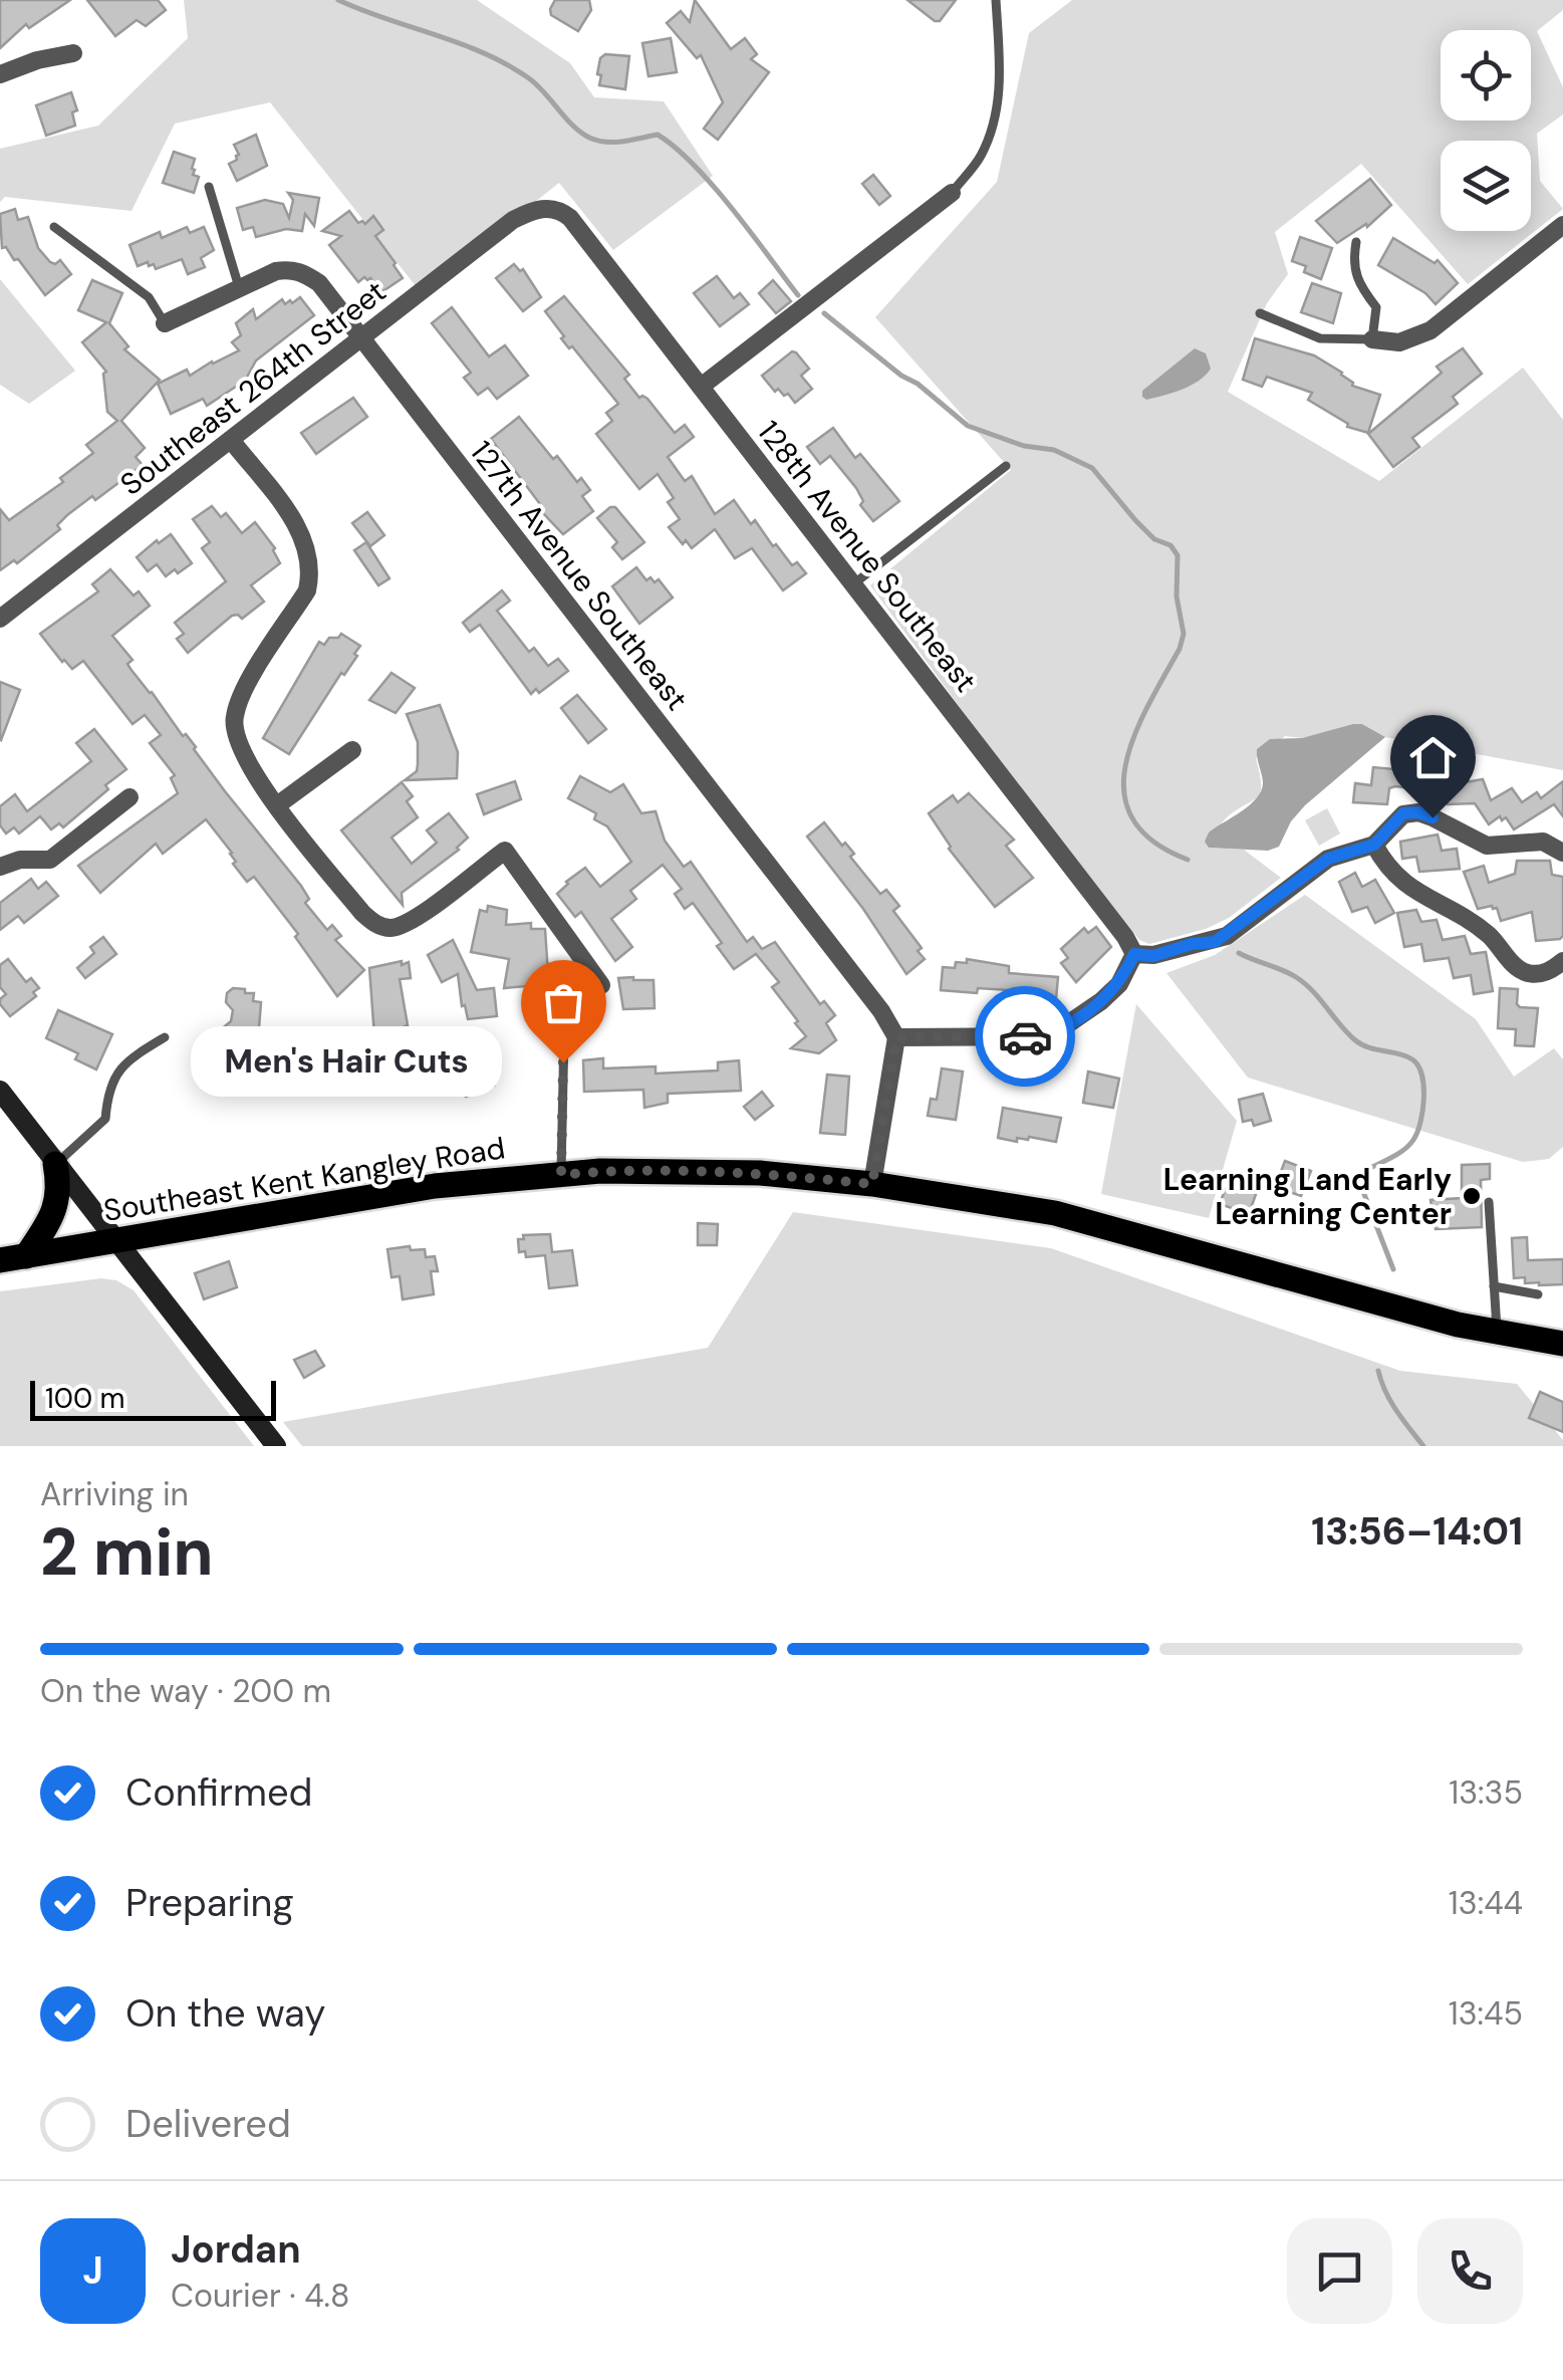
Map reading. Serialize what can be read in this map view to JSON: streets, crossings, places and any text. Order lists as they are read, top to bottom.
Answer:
{
  "streets": {
    "main road": ["Southeast Kent Kangley Road"],
    "street": ["Southeast 264th Street", "128th Avenue Southeast", "127th Avenue Southeast"]
  },
  "crossings": [
    ["Southeast 264th Street", "128th Avenue Southeast"],
    ["Southeast 264th Street", "127th Avenue Southeast"]
  ],
  "places": ["Men's Hair Cuts", "Learning Land Early Learning Center"],
  "scale_bar": "100 m",
  "page": {
    "bubble": "Men's Hair Cuts",
    "scale": "100 m",
    "heading": ["2 min", "Arriving in", "13:56–14:01"],
    "panel": ["Jordan", "Courier · 4.8"],
    "bar": "On the way · 200 m",
    "list": [
      ["Confirmed", "13:35"],
      ["Preparing", "13:44"],
      ["On the way", "13:45"],
      "Delivered"
    ],
    "round": "J"
  }
}
